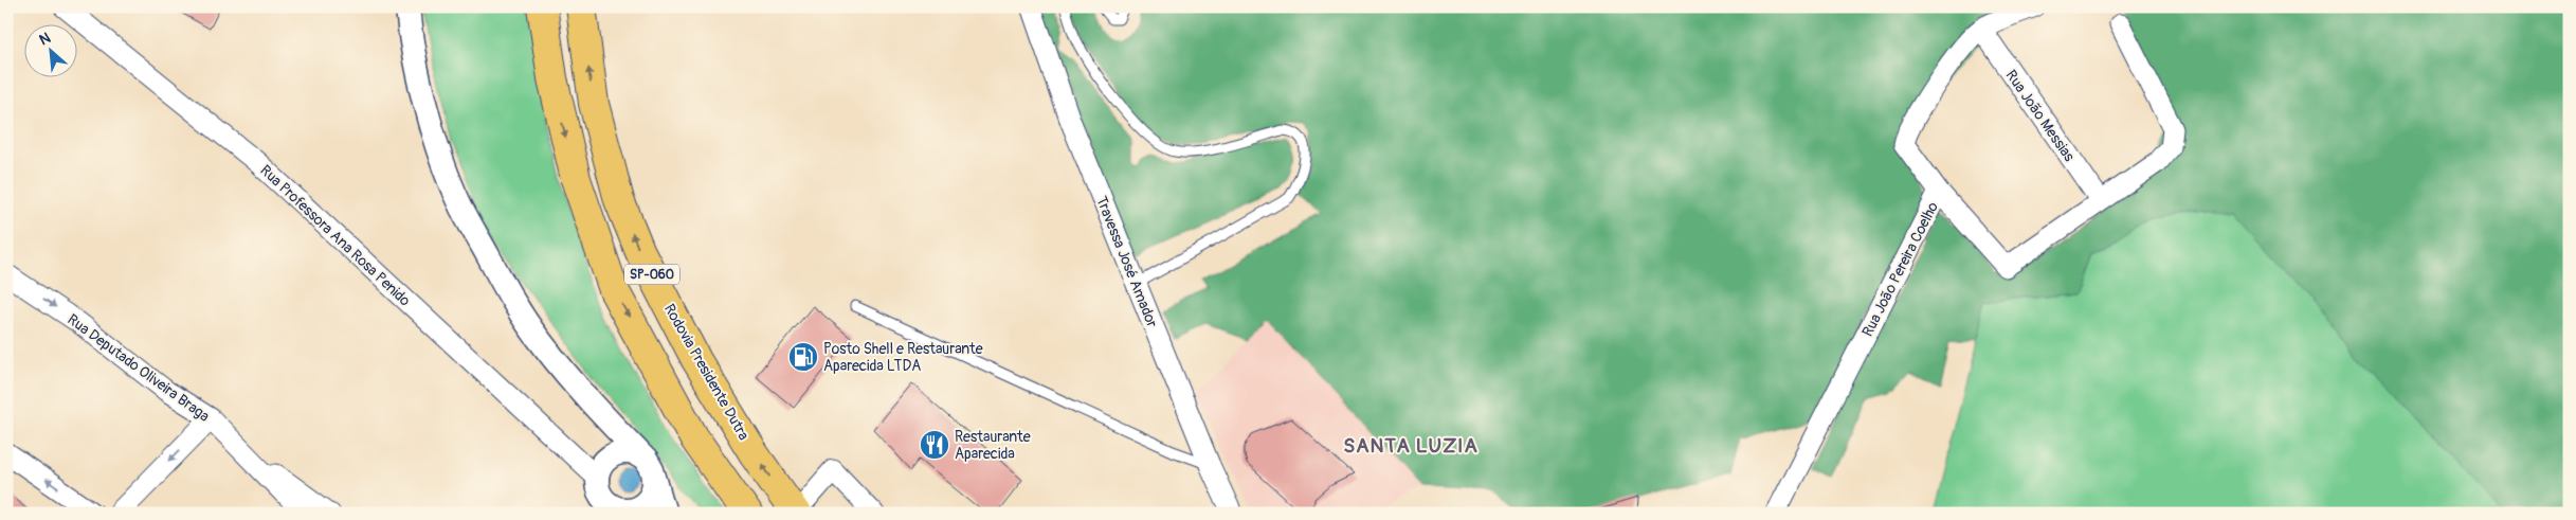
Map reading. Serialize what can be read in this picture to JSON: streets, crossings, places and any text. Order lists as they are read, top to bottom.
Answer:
{
  "streets": {
    "highway": ["SP-060", "Rodovia Presidente Dutra"],
    "street": [
      "Rua João Messias",
      "Rua Professora Ana Rosa Penido",
      "Travessa José Amador",
      "Rua João Pereira Coelho",
      "Rua Deputado Oliveira Braga"
    ]
  },
  "crossings": [
    ["Rua João Messias", "Rua João Pereira Coelho"]
  ],
  "districts": ["SANTA LUZIA"],
  "places": {
    "fuel station": ["Posto Shell e Restaurante Aparecida LTDA"],
    "restaurant": ["Restaurante Aparecida"]
  },
  "north": "top left"
}
